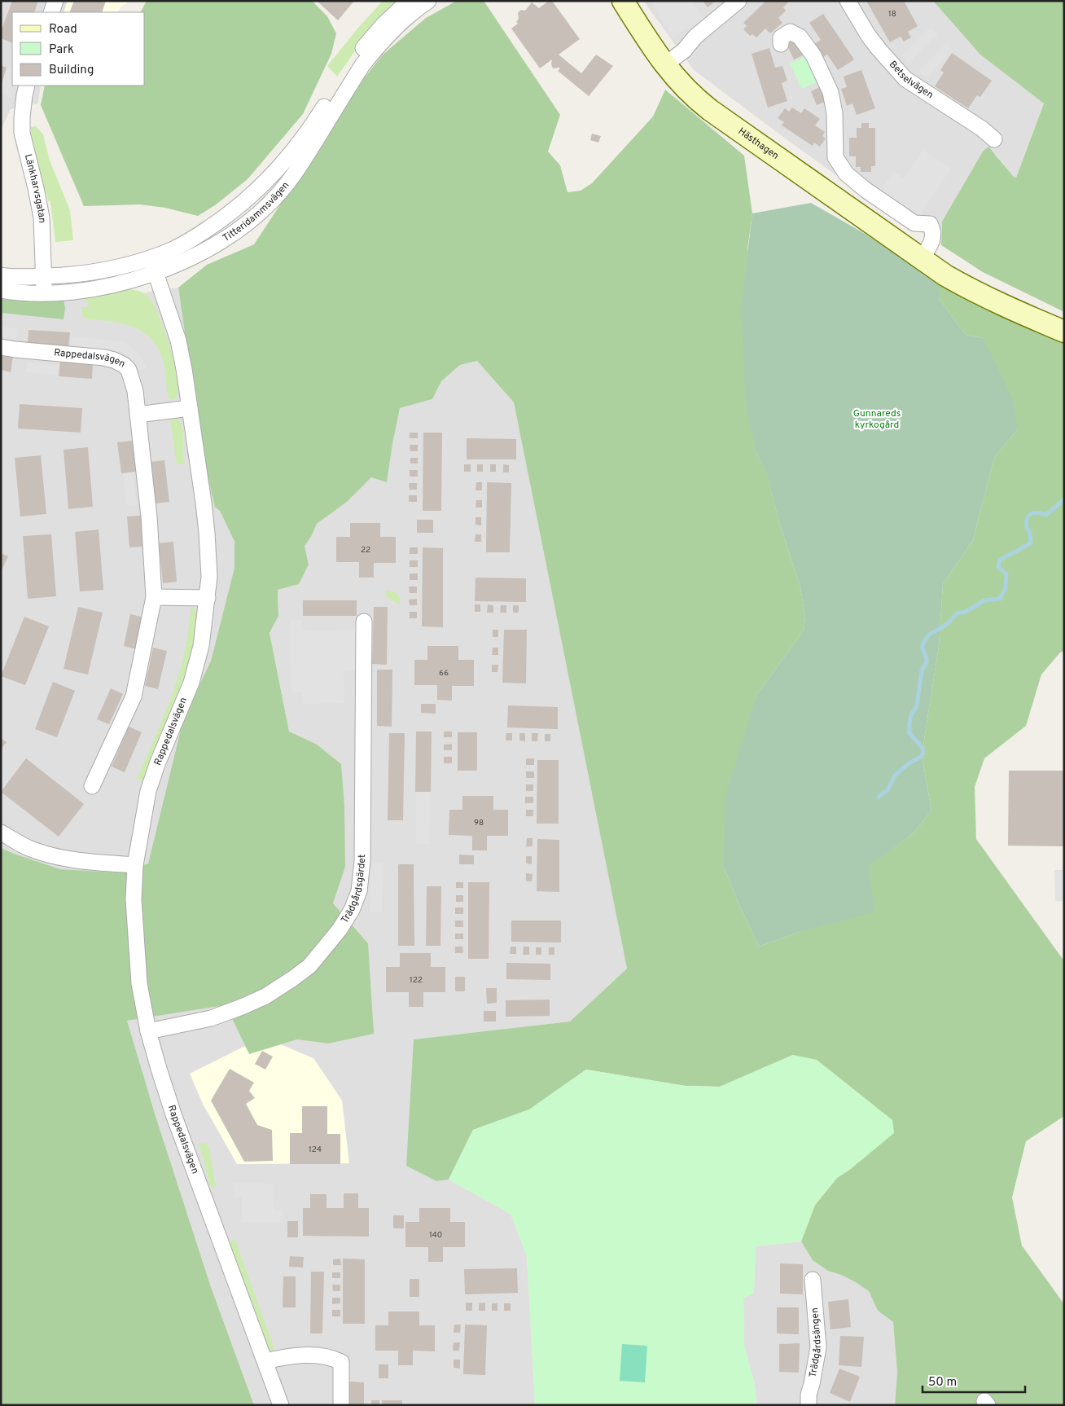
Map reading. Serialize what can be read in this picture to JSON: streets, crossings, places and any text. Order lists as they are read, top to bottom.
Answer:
{
  "streets": {
    "street": [
      "Betselvägen",
      "Hästhagen",
      "Länkharvsgatan",
      "Titteridammsvägen",
      "Rappedalsvägen",
      "Trädgårdsgärdet",
      "Trädgårdsängen"
    ]
  },
  "crossings": [
    ["Länkharvsgatan", "Titteridammsvägen"],
    ["Titteridammsvägen", "Rappedalsvägen"],
    ["Rappedalsvägen", "Trädgårdsgärdet"]
  ],
  "parks": ["Gunnareds kyrkogård"],
  "house_numbers": [
    "18",
    "22",
    "66",
    "98",
    "122",
    "124",
    "140"
  ],
  "legend": ["Road", "Park", "Building"],
  "scale_bar": "50 m"
}
